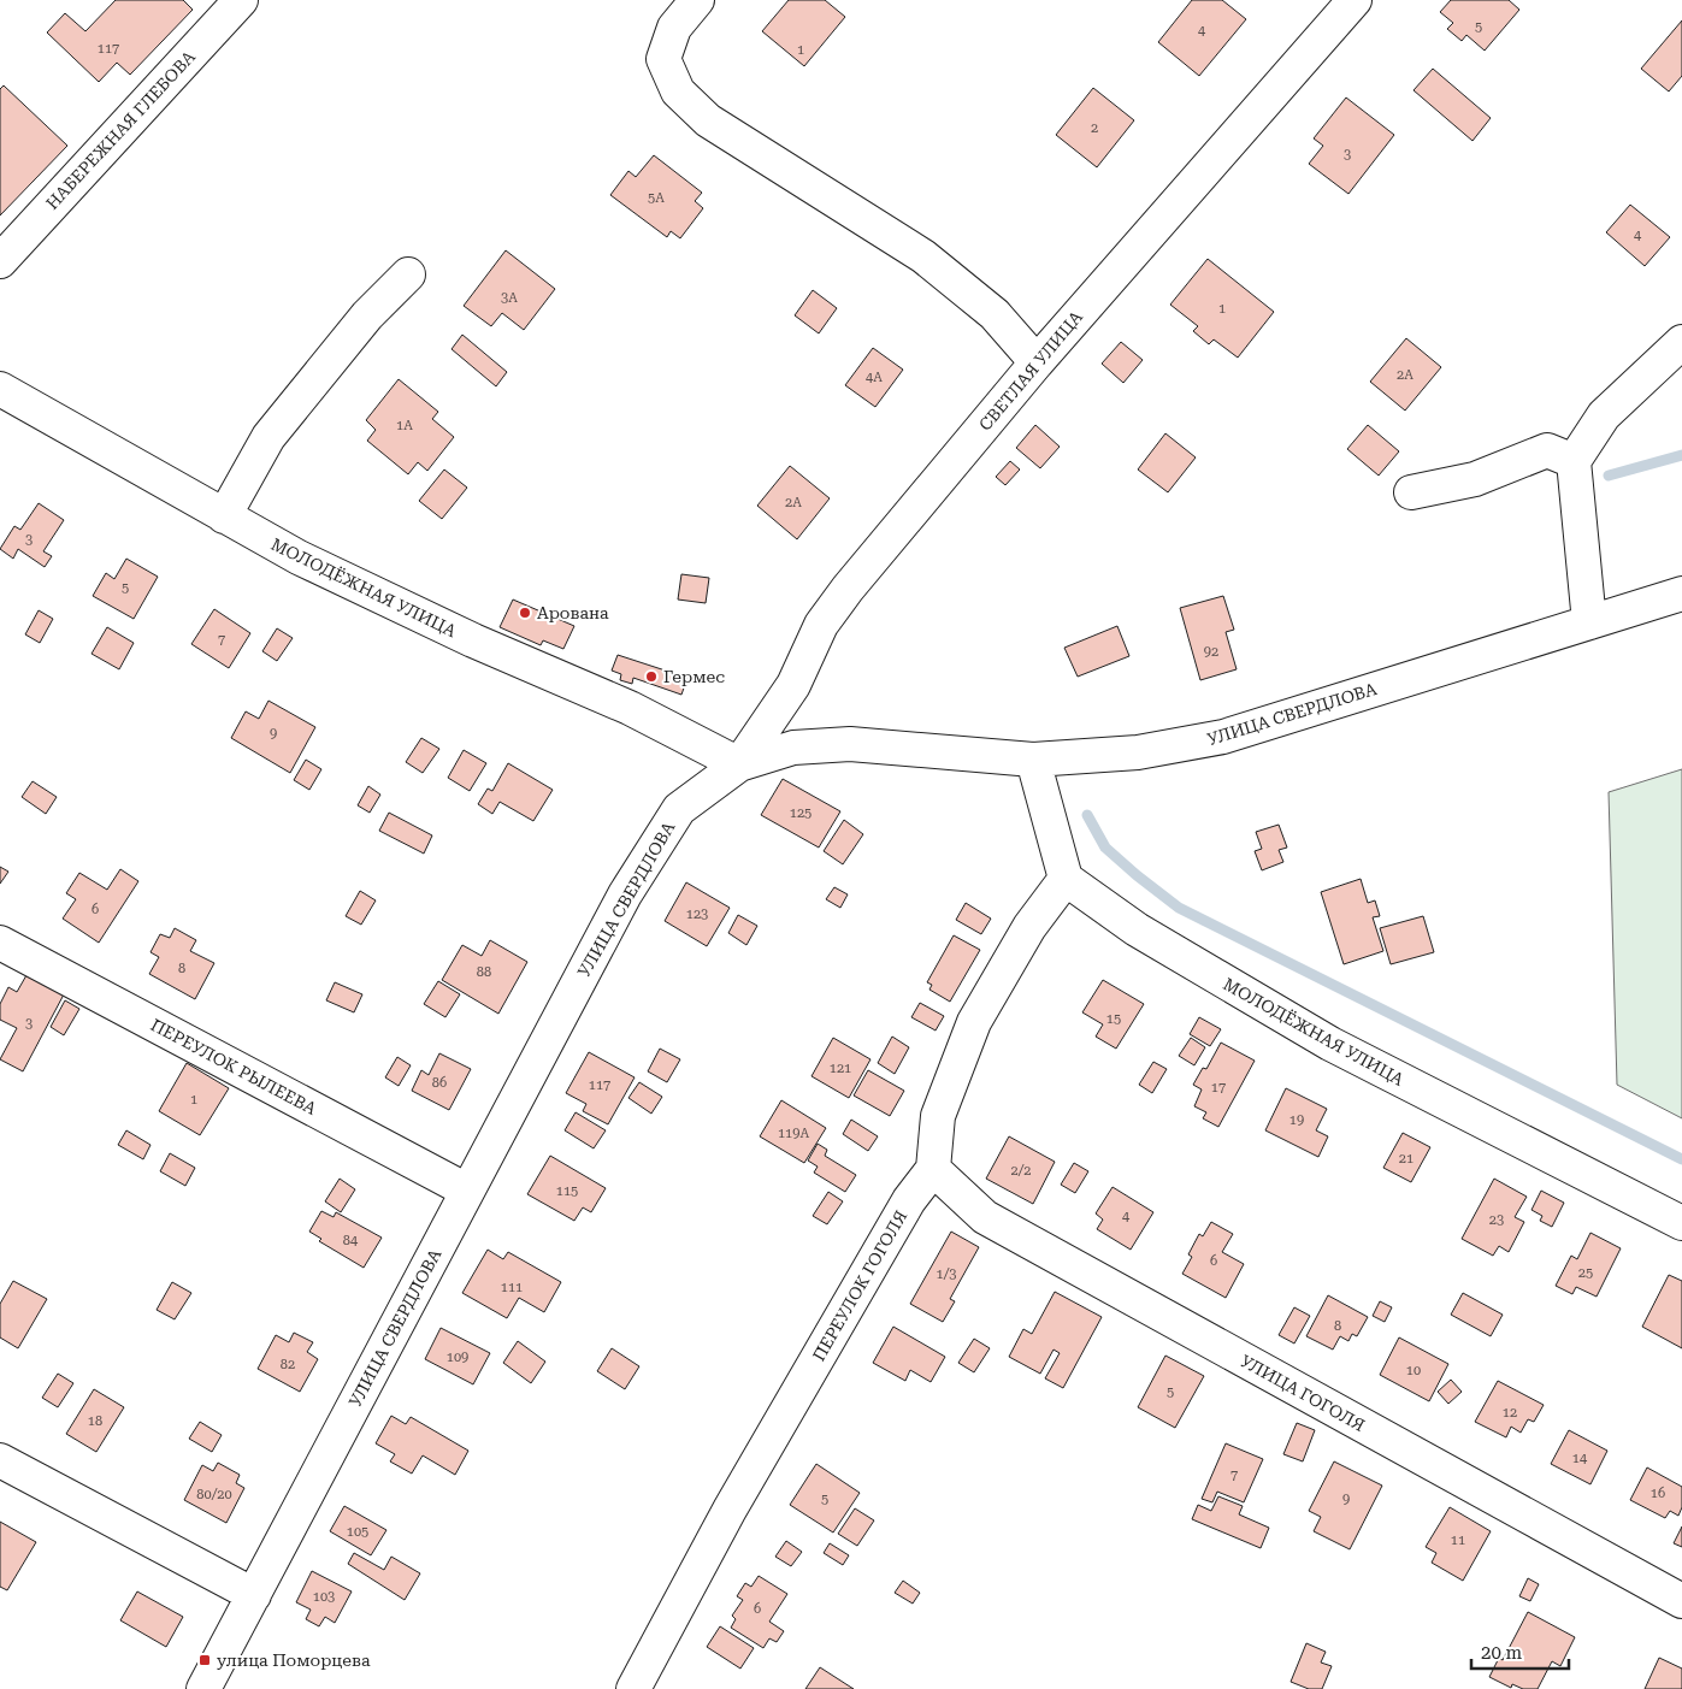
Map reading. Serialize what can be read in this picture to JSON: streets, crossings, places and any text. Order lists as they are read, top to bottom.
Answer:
{
  "streets": {
    "street": [
      "НАБЕРЕЖНАЯ ГЛЕБОВА",
      "СВЕТЛАЯ УЛИЦА",
      "МОЛОДЁЖНАЯ УЛИЦА",
      "УЛИЦА СВЕРДЛОВА",
      "ПЕРЕУЛОК РЫЛЕЕВА",
      "ПЕРЕУЛОК ГОГОЛЯ",
      "УЛИЦА ГОГОЛЯ"
    ]
  },
  "crossings": [
    ["СВЕТЛАЯ УЛИЦА", "МОЛОДЁЖНАЯ УЛИЦА"],
    ["СВЕТЛАЯ УЛИЦА", "УЛИЦА СВЕРДЛОВА"],
    ["МОЛОДЁЖНАЯ УЛИЦА", "УЛИЦА СВЕРДЛОВА"],
    ["УЛИЦА СВЕРДЛОВА", "ПЕРЕУЛОК РЫЛЕЕВА"],
    ["ПЕРЕУЛОК ГОГОЛЯ", "УЛИЦА ГОГОЛЯ"]
  ],
  "places": {
    "other": ["Арована", "Гермес"],
    "transit": ["улица Поморцева"]
  },
  "house_numbers": [
    "5",
    "4",
    "117",
    "1",
    "2",
    "3",
    "5А",
    "4",
    "3А",
    "1",
    "2А",
    "4А",
    "1А",
    "2А",
    "3",
    "5",
    "7",
    "92",
    "9",
    "125",
    "6",
    "123",
    "8",
    "88",
    "15",
    "3",
    "121",
    "86",
    "117",
    "17",
    "1",
    "19",
    "119А",
    "21",
    "2/2",
    "115",
    "4",
    "23",
    "84",
    "6",
    "25",
    "1/3",
    "111",
    "8",
    "109",
    "82",
    "10",
    "5",
    "12",
    "18",
    "14",
    "7",
    "16",
    "80/20",
    "5",
    "9",
    "105",
    "11",
    "103",
    "6"
  ],
  "scale_bar": "20 m"
}
